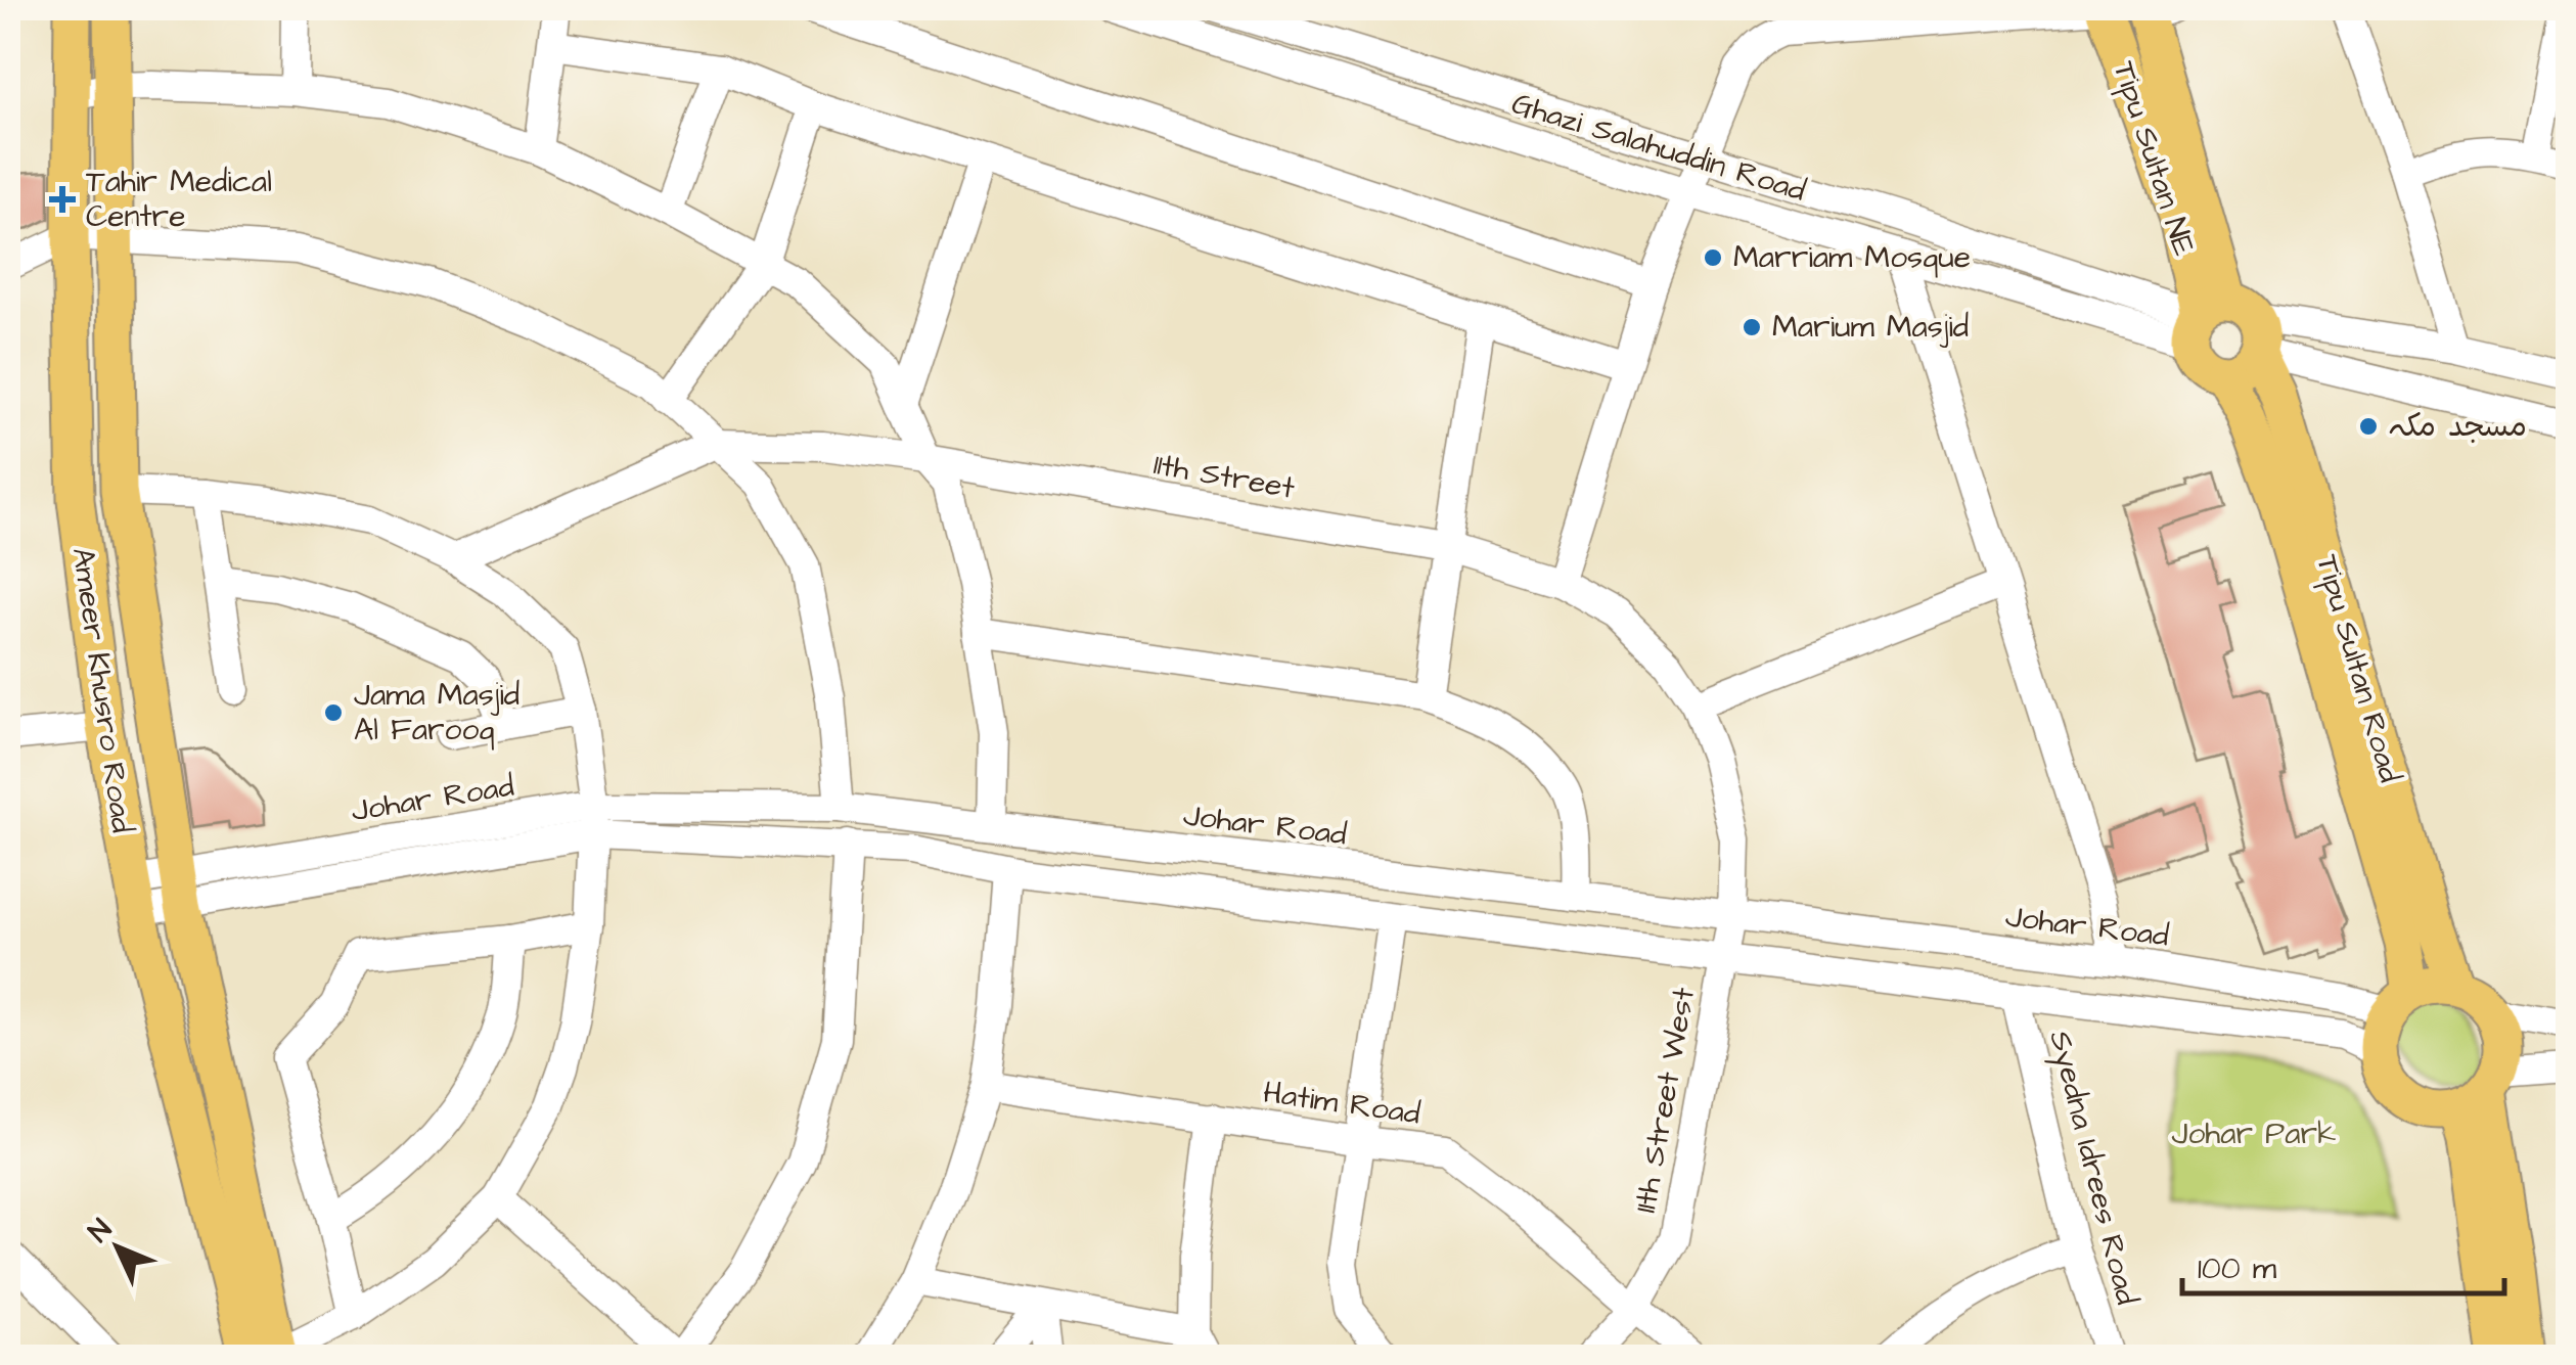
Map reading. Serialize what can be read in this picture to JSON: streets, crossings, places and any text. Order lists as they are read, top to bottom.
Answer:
{
  "streets": {
    "main road": ["Tipu Sultan NE", "Tipu Sultan Road", "Ameer Khusro Road"],
    "street": [
      "Ghazi Salahuddin Road",
      "11th Street",
      "Johar Road",
      "11th Street West",
      "Hatim Road",
      "Syedna Idrees Road"
    ]
  },
  "crossings": [
    ["Ghazi Salahuddin Road", "Tipu Sultan NE"],
    ["Ghazi Salahuddin Road", "Tipu Sultan Road"],
    ["Tipu Sultan NE", "Tipu Sultan Road"],
    ["11th Street", "Johar Road"],
    ["11th Street", "11th Street West"],
    ["Tipu Sultan Road", "Johar Road"],
    ["Ameer Khusro Road", "Johar Road"],
    ["Johar Road", "11th Street West"],
    ["Johar Road", "Syedna Idrees Road"],
    ["11th Street West", "Hatim Road"]
  ],
  "parks": ["Johar Park"],
  "places": {
    "health": ["Tahir Medical Centre"],
    "other": [
      "Marriam Mosque",
      "Marium Masjid",
      "مسجد مکہ",
      "Jama Masjid Al Farooq"
    ]
  },
  "scale_bar": "100 m",
  "north": "top left"
}
